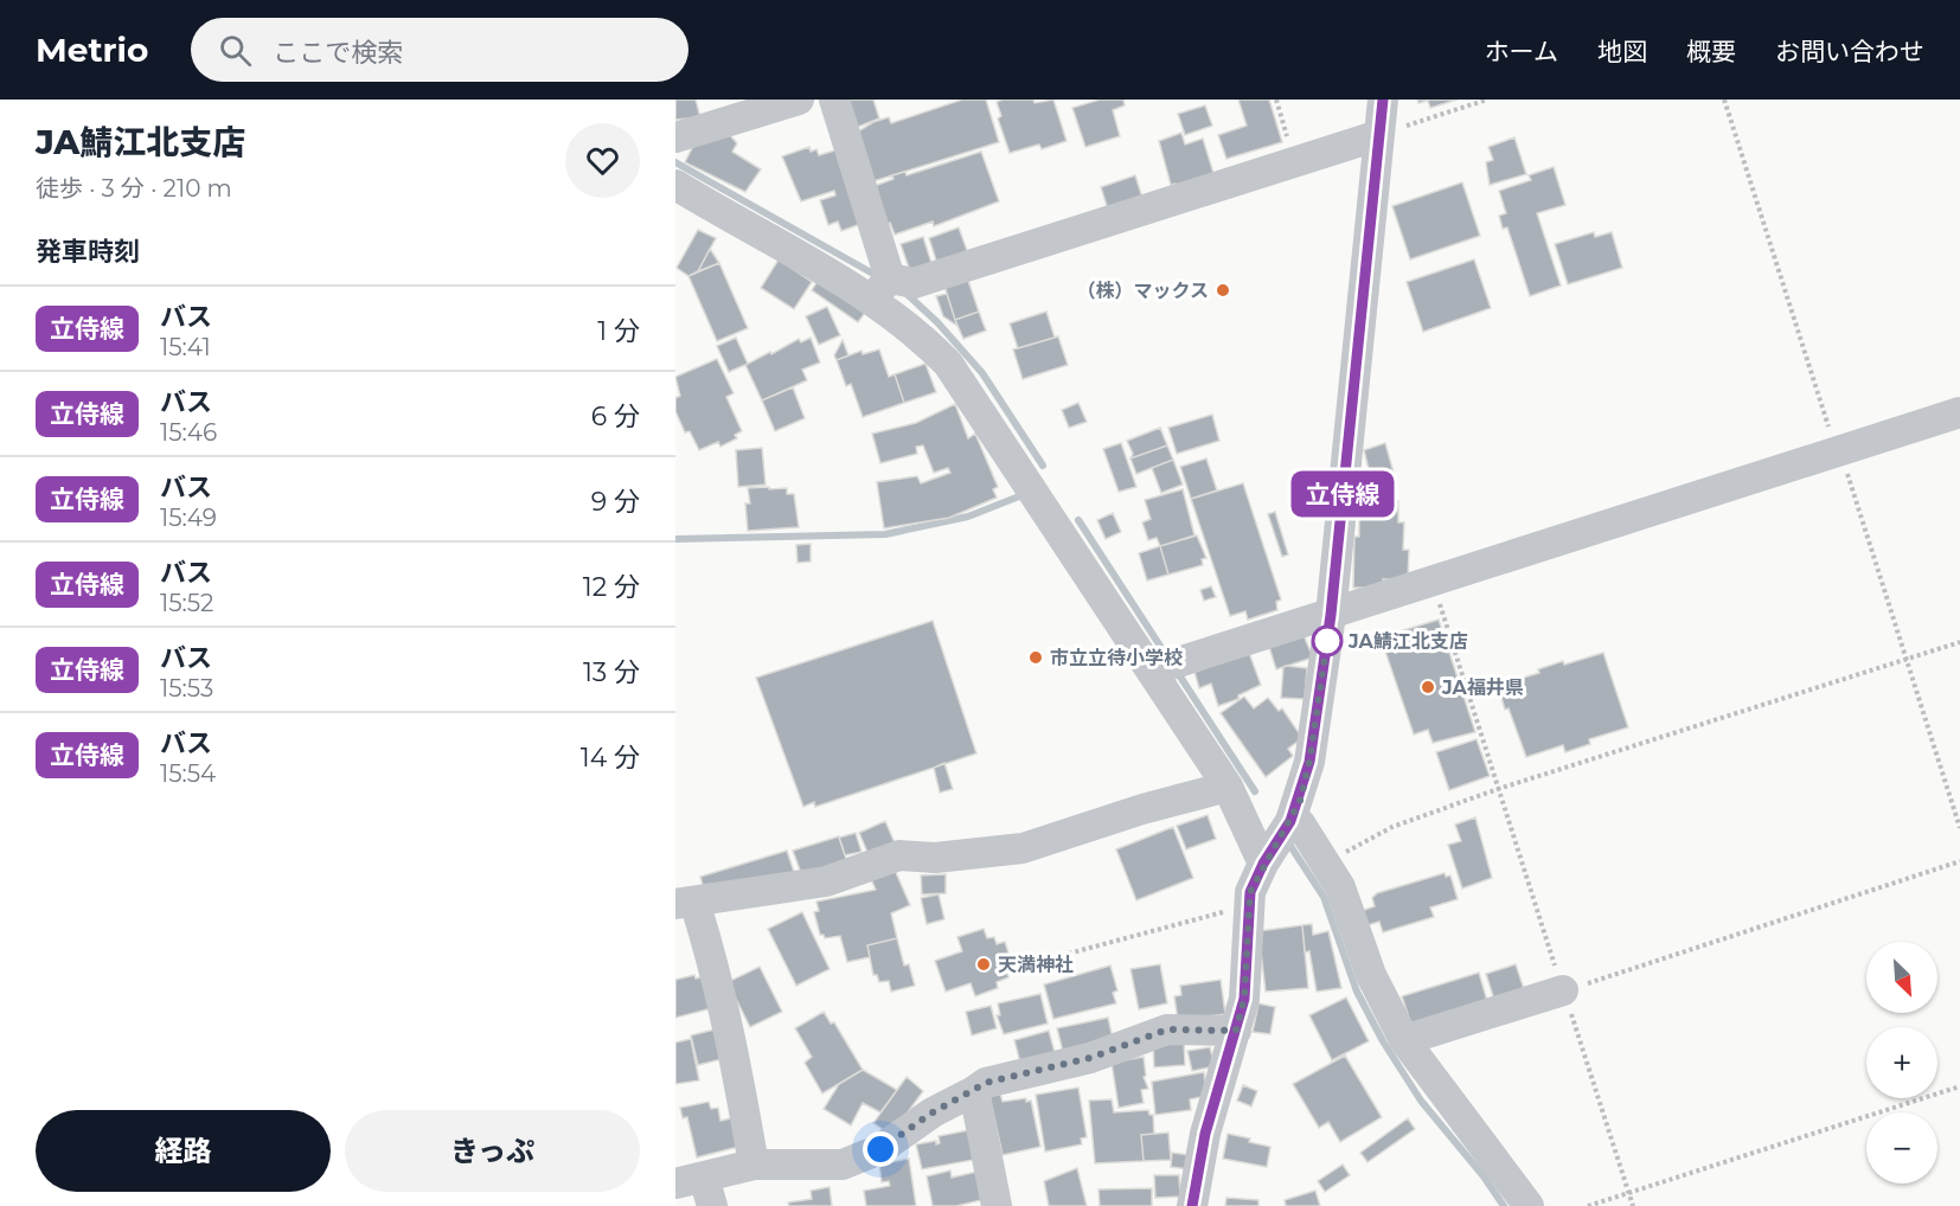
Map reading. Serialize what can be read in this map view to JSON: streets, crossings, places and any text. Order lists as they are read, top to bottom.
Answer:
{
  "places": [
    "（株）マックス",
    "JA鯖江北支店",
    "市立立待小学校",
    "JA福井県",
    "天満神社"
  ],
  "lines": ["bus line 立侍線"],
  "north": "bottom right",
  "page": {
    "header": "Metrio",
    "search": "ここで検索",
    "nav": [
      "ホーム",
      "地図",
      "概要",
      "お問い合わせ"
    ],
    "heading": [
      ["JA鯖江北支店", "徒歩 · 3 分 · 210 m"],
      "発車時刻"
    ],
    "on_map": "立侍線",
    "list": [
      {
        "mark": "立侍線",
        "name": "バス",
        "note": "15:41",
        "value": "1 分"
      },
      {
        "mark": "立侍線",
        "name": "バス",
        "note": "15:46",
        "value": "6 分"
      },
      {
        "mark": "立侍線",
        "name": "バス",
        "note": "15:49",
        "value": "9 分"
      },
      {
        "mark": "立侍線",
        "name": "バス",
        "note": "15:52",
        "value": "12 分"
      },
      {
        "mark": "立侍線",
        "name": "バス",
        "note": "15:53",
        "value": "13 分"
      },
      {
        "mark": "立侍線",
        "name": "バス",
        "note": "15:54",
        "value": "14 分"
      }
    ],
    "map_buttons": ["+", "−"],
    "buttons": ["経路", "きっぷ"]
  }
}
